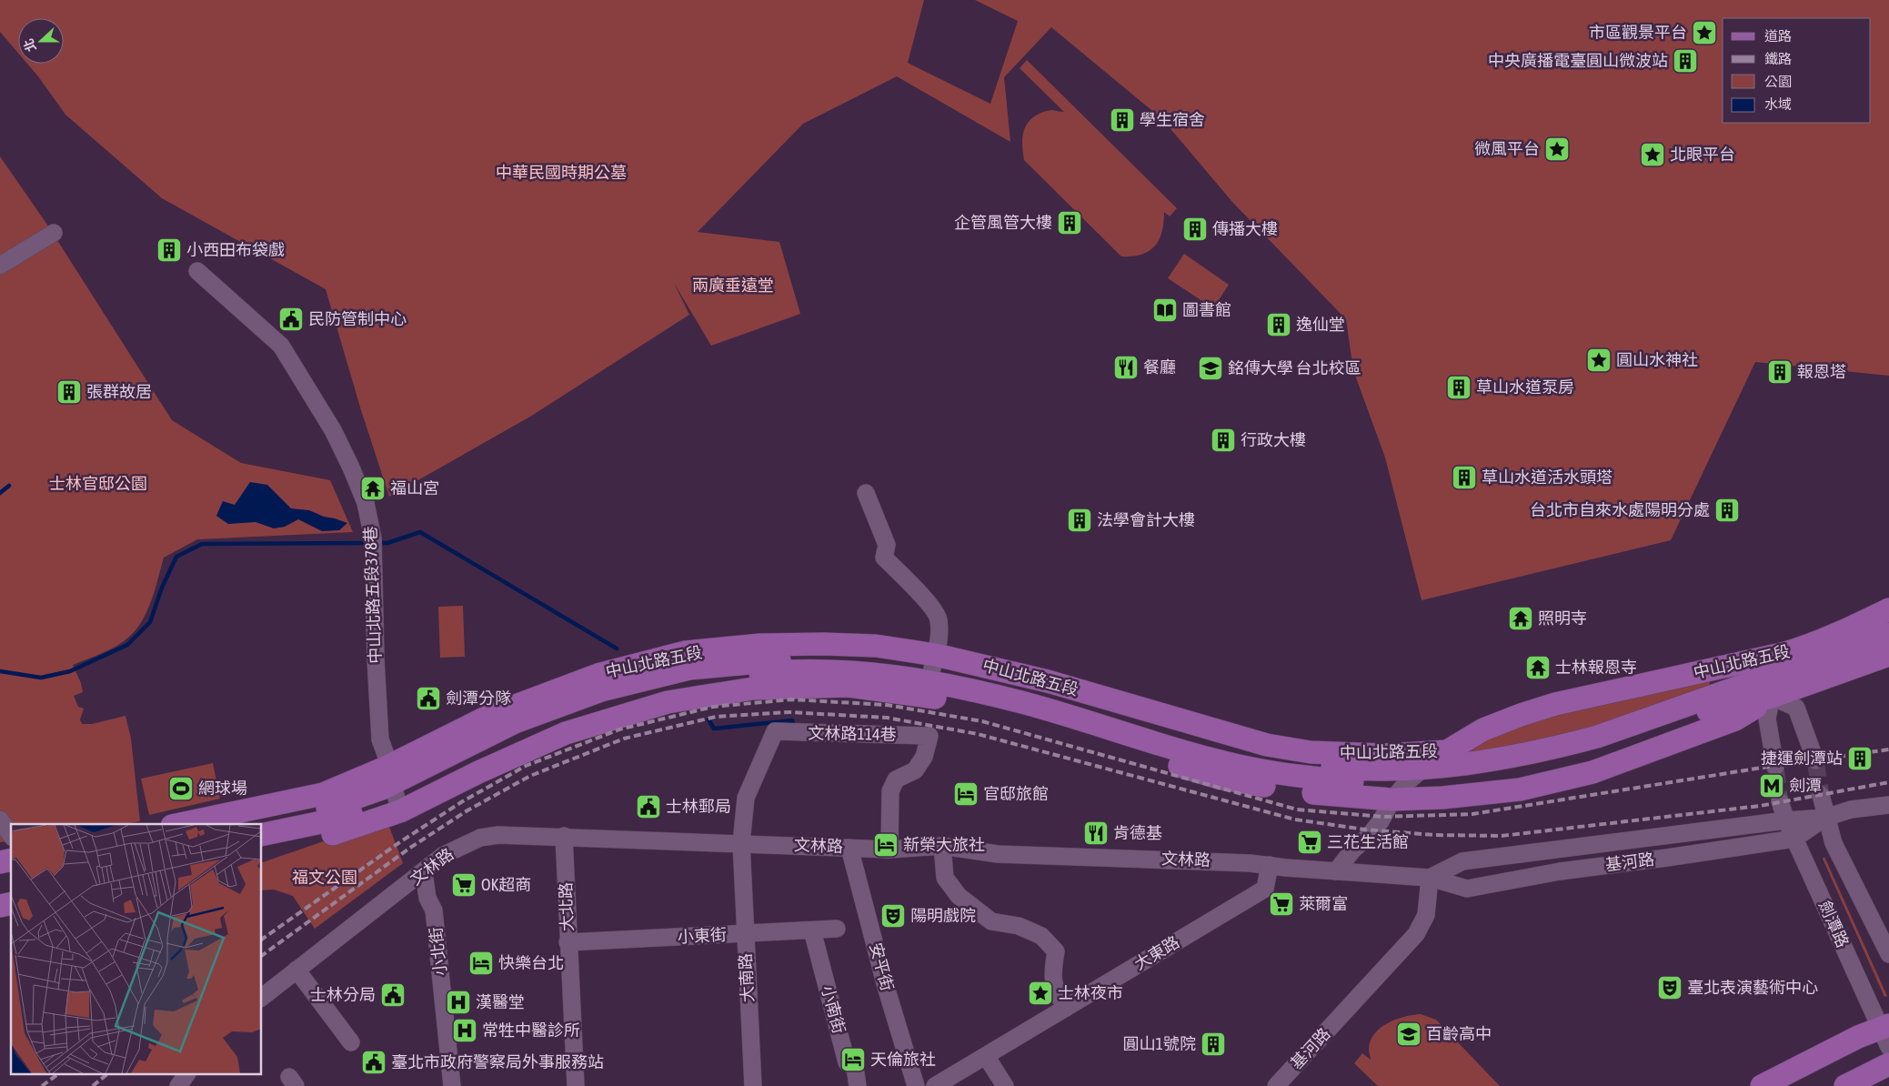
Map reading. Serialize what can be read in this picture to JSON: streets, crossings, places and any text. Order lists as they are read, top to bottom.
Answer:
{
  "streets": {
    "main road": ["中山北路五段"],
    "street": [
      "中山北路五段378巷",
      "文林路114巷",
      "文林路",
      "基河路",
      "大北路",
      "劍潭路",
      "小東街",
      "小北街",
      "大東路",
      "安平街",
      "大南路",
      "小南街"
    ]
  },
  "crossings": [
    ["中山北路五段378巷", "中山北路五段"],
    ["文林路114巷", "文林路"],
    ["文林路114巷", "大南路"],
    ["文林路", "基河路"],
    ["文林路", "大北路"],
    ["文林路", "小北街"],
    ["文林路", "大東路"],
    ["文林路", "安平街"],
    ["文林路", "大南路"],
    ["基河路", "劍潭路"],
    ["大北路", "小東街"],
    ["小東街", "大南路"],
    ["小東街", "小南街"]
  ],
  "parks": [
    "中華民國時期公墓",
    "兩廣垂遠堂",
    "士林官邸公園",
    "福文公園"
  ],
  "places": {
    "place": [
      "市區觀景平台",
      "微風平台",
      "北眼平台",
      "圓山水神社",
      "士林夜市"
    ],
    "building": [
      "中央廣播電臺圓山微波站",
      "學生宿舍",
      "企管風管大樓",
      "傳播大樓",
      "小西田布袋戲",
      "逸仙堂",
      "報恩塔",
      "草山水道泵房",
      "張群故居",
      "行政大樓",
      "草山水道活水頭塔",
      "台北市自來水處陽明分處",
      "法學會計大樓",
      "捷運劍潭站",
      "圓山1號院"
    ],
    "library": ["圖書館"],
    "public building": [
      "民防管制中心",
      "劍潭分隊",
      "士林郵局",
      "士林分局",
      "臺北市政府警察局外事服務站"
    ],
    "restaurant": ["餐廳", "肯德基"],
    "school or university": ["銘傳大學 台北校區", "百齡高中"],
    "temple": ["福山宮", "照明寺", "士林報恩寺"],
    "metro station": ["劍潭"],
    "sports": ["網球場"],
    "hotel": [
      "官邸旅館",
      "新榮大旅社",
      "快樂台北",
      "天倫旅社"
    ],
    "supermarket": ["三花生活館", "OK超商", "萊爾富"],
    "theatre": ["陽明戲院", "臺北表演藝術中心"],
    "hospital": ["漢醫堂", "常牲中醫診所"]
  },
  "legend": [
    "道路",
    "鐵路",
    "公園",
    "水域"
  ],
  "north": "left"
}
